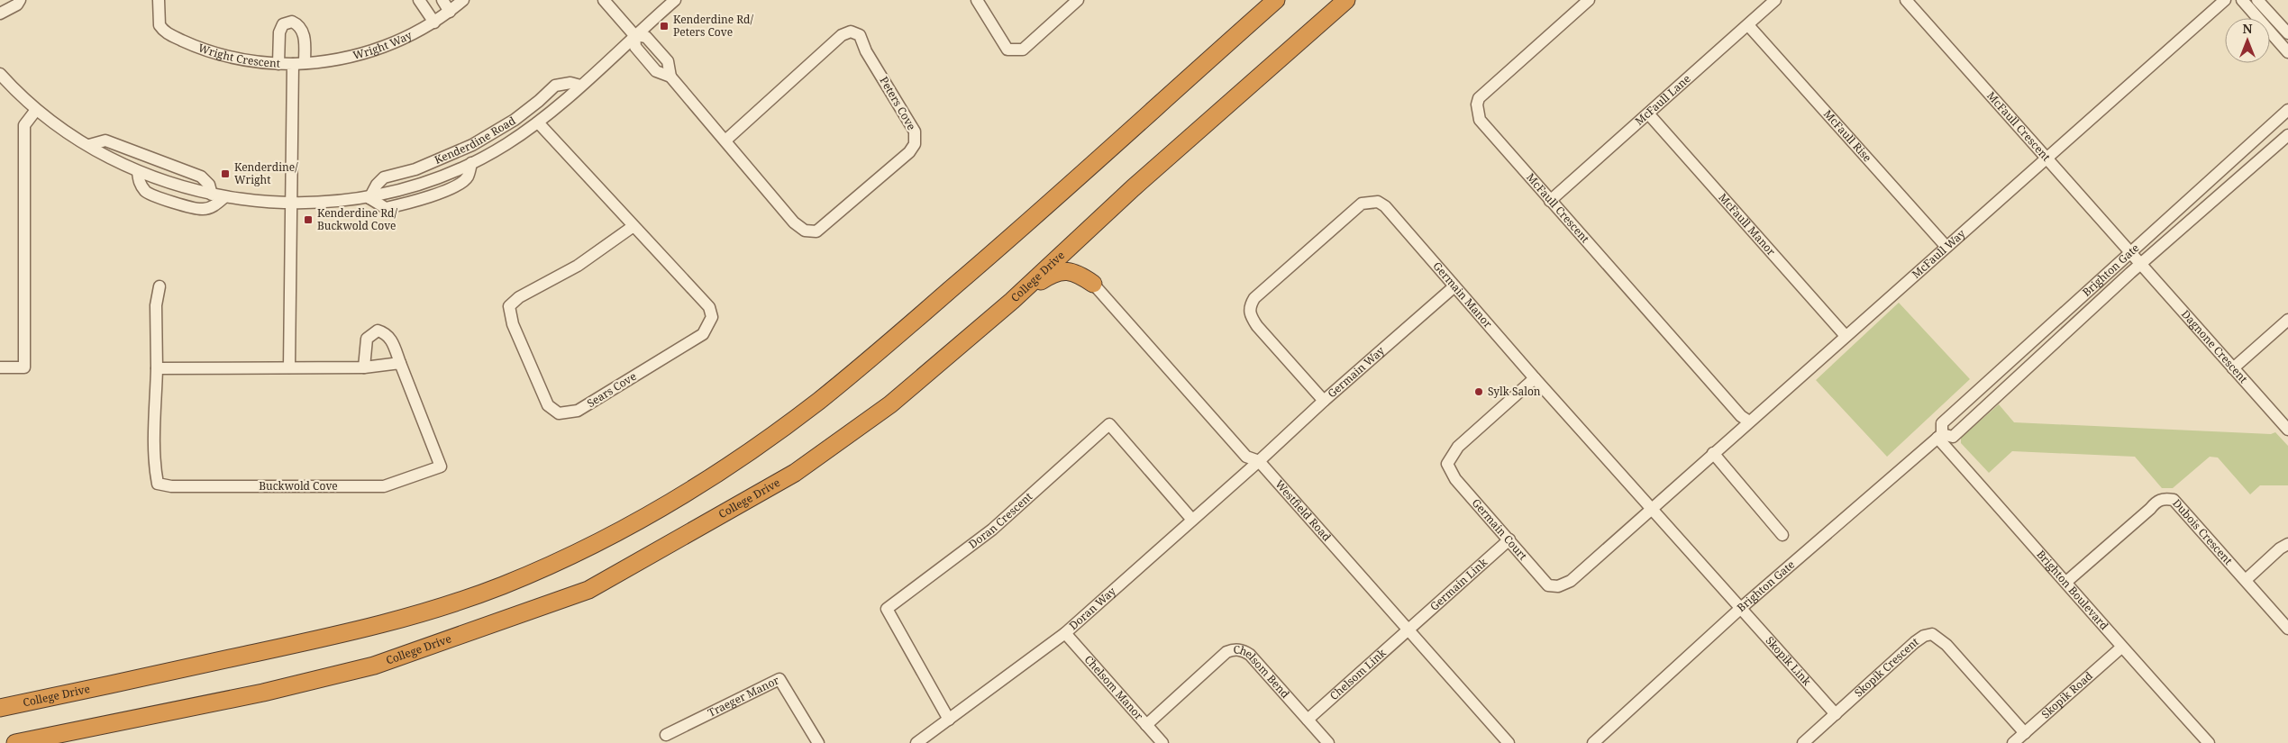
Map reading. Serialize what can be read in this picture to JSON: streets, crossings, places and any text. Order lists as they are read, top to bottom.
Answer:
{
  "streets": {
    "highway": ["College Drive"],
    "street": [
      "Wright Way",
      "Wright Crescent",
      "McFaull Lane",
      "Peters Cove",
      "McFaull Crescent",
      "McFaull Rise",
      "Kenderdine Road",
      "McFaull Manor",
      "McFaull Way",
      "Brighton Gate",
      "Germain Manor",
      "Dagnone Crescent",
      "Germain Way",
      "Sears Cove",
      "Buckwold Cove",
      "Westfield Road",
      "Doran Crescent",
      "Germain Court",
      "Dubois Crescent",
      "Germain Link",
      "Brighton Boulevard",
      "Doran Way",
      "Skopik Link",
      "Skopik Crescent",
      "Chelsom Bend",
      "Chelsom Link",
      "Chelsom Manor",
      "Skopik Road",
      "Traeger Manor"
    ]
  },
  "crossings": [
    ["Wright Way", "Wright Crescent"],
    ["Wright Crescent", "Kenderdine Road"],
    ["McFaull Lane", "McFaull Crescent"],
    ["McFaull Lane", "McFaull Rise"],
    ["McFaull Lane", "McFaull Manor"],
    ["Peters Cove", "Kenderdine Road"],
    ["McFaull Crescent", "McFaull Way"],
    ["McFaull Crescent", "Brighton Gate"],
    ["McFaull Crescent", "Dagnone Crescent"],
    ["McFaull Rise", "McFaull Way"],
    ["Kenderdine Road", "Sears Cove"],
    ["McFaull Manor", "McFaull Way"],
    ["McFaull Way", "Germain Manor"],
    ["McFaull Way", "Germain Court"],
    ["Brighton Gate", "Germain Manor"],
    ["Brighton Gate", "Dagnone Crescent"],
    ["Brighton Gate", "Brighton Boulevard"],
    ["Brighton Gate", "Skopik Link"],
    ["Germain Manor", "Germain Way"],
    ["Germain Manor", "Germain Court"],
    ["Germain Manor", "Skopik Link"],
    ["Germain Way", "Westfield Road"],
    ["Germain Way", "Doran Way"],
    ["Westfield Road", "Germain Link"],
    ["Westfield Road", "Doran Way"],
    ["Westfield Road", "Chelsom Link"],
    ["Doran Crescent", "Doran Way"],
    ["Germain Court", "Germain Link"],
    ["Dubois Crescent", "Brighton Boulevard"],
    ["Germain Link", "Chelsom Link"],
    ["Brighton Boulevard", "Skopik Road"],
    ["Doran Way", "Chelsom Manor"],
    ["Skopik Link", "Skopik Crescent"],
    ["Skopik Crescent", "Skopik Road"],
    ["Chelsom Bend", "Chelsom Link"],
    ["Chelsom Bend", "Chelsom Manor"]
  ],
  "places": {
    "transit": ["Kenderdine Rd/ Peters Cove", "Kenderdine/ Wright", "Kenderdine Rd/ Buckwold Cove"],
    "other": ["Sylk Salon"]
  },
  "north": "top"
}
